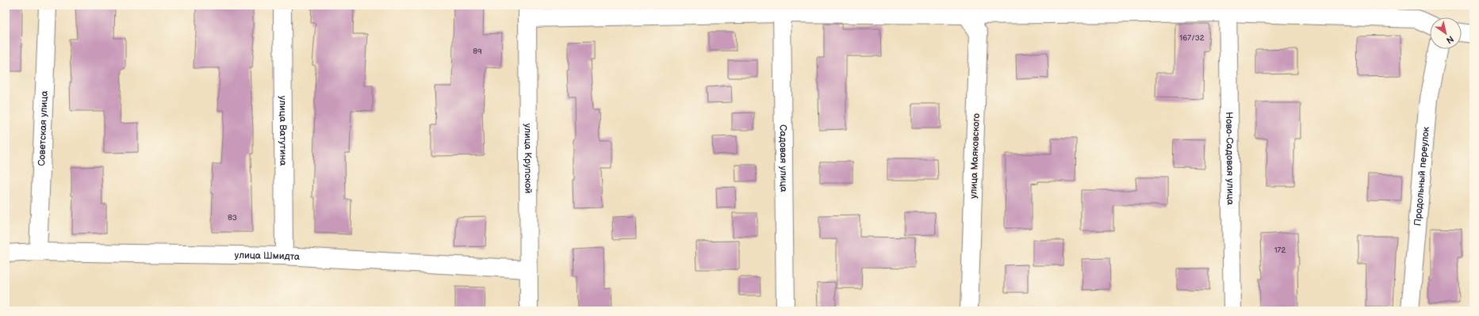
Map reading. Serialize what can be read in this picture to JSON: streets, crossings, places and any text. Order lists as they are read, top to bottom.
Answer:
{
  "streets": {
    "street": [
      "Советская улица",
      "улица Ватутина",
      "улица Маяковского",
      "Садовая улица",
      "улица Крупской",
      "Ново-Садовая улица",
      "Продольный переулок",
      "улица Шмидта"
    ]
  },
  "crossings": [
    ["Советская улица", "улица Шмидта"],
    ["улица Ватутина", "улица Шмидта"],
    ["улица Крупской", "улица Шмидта"]
  ],
  "house_numbers": [
    "167/32",
    "89",
    "83",
    "172"
  ],
  "north": "bottom right"
}
